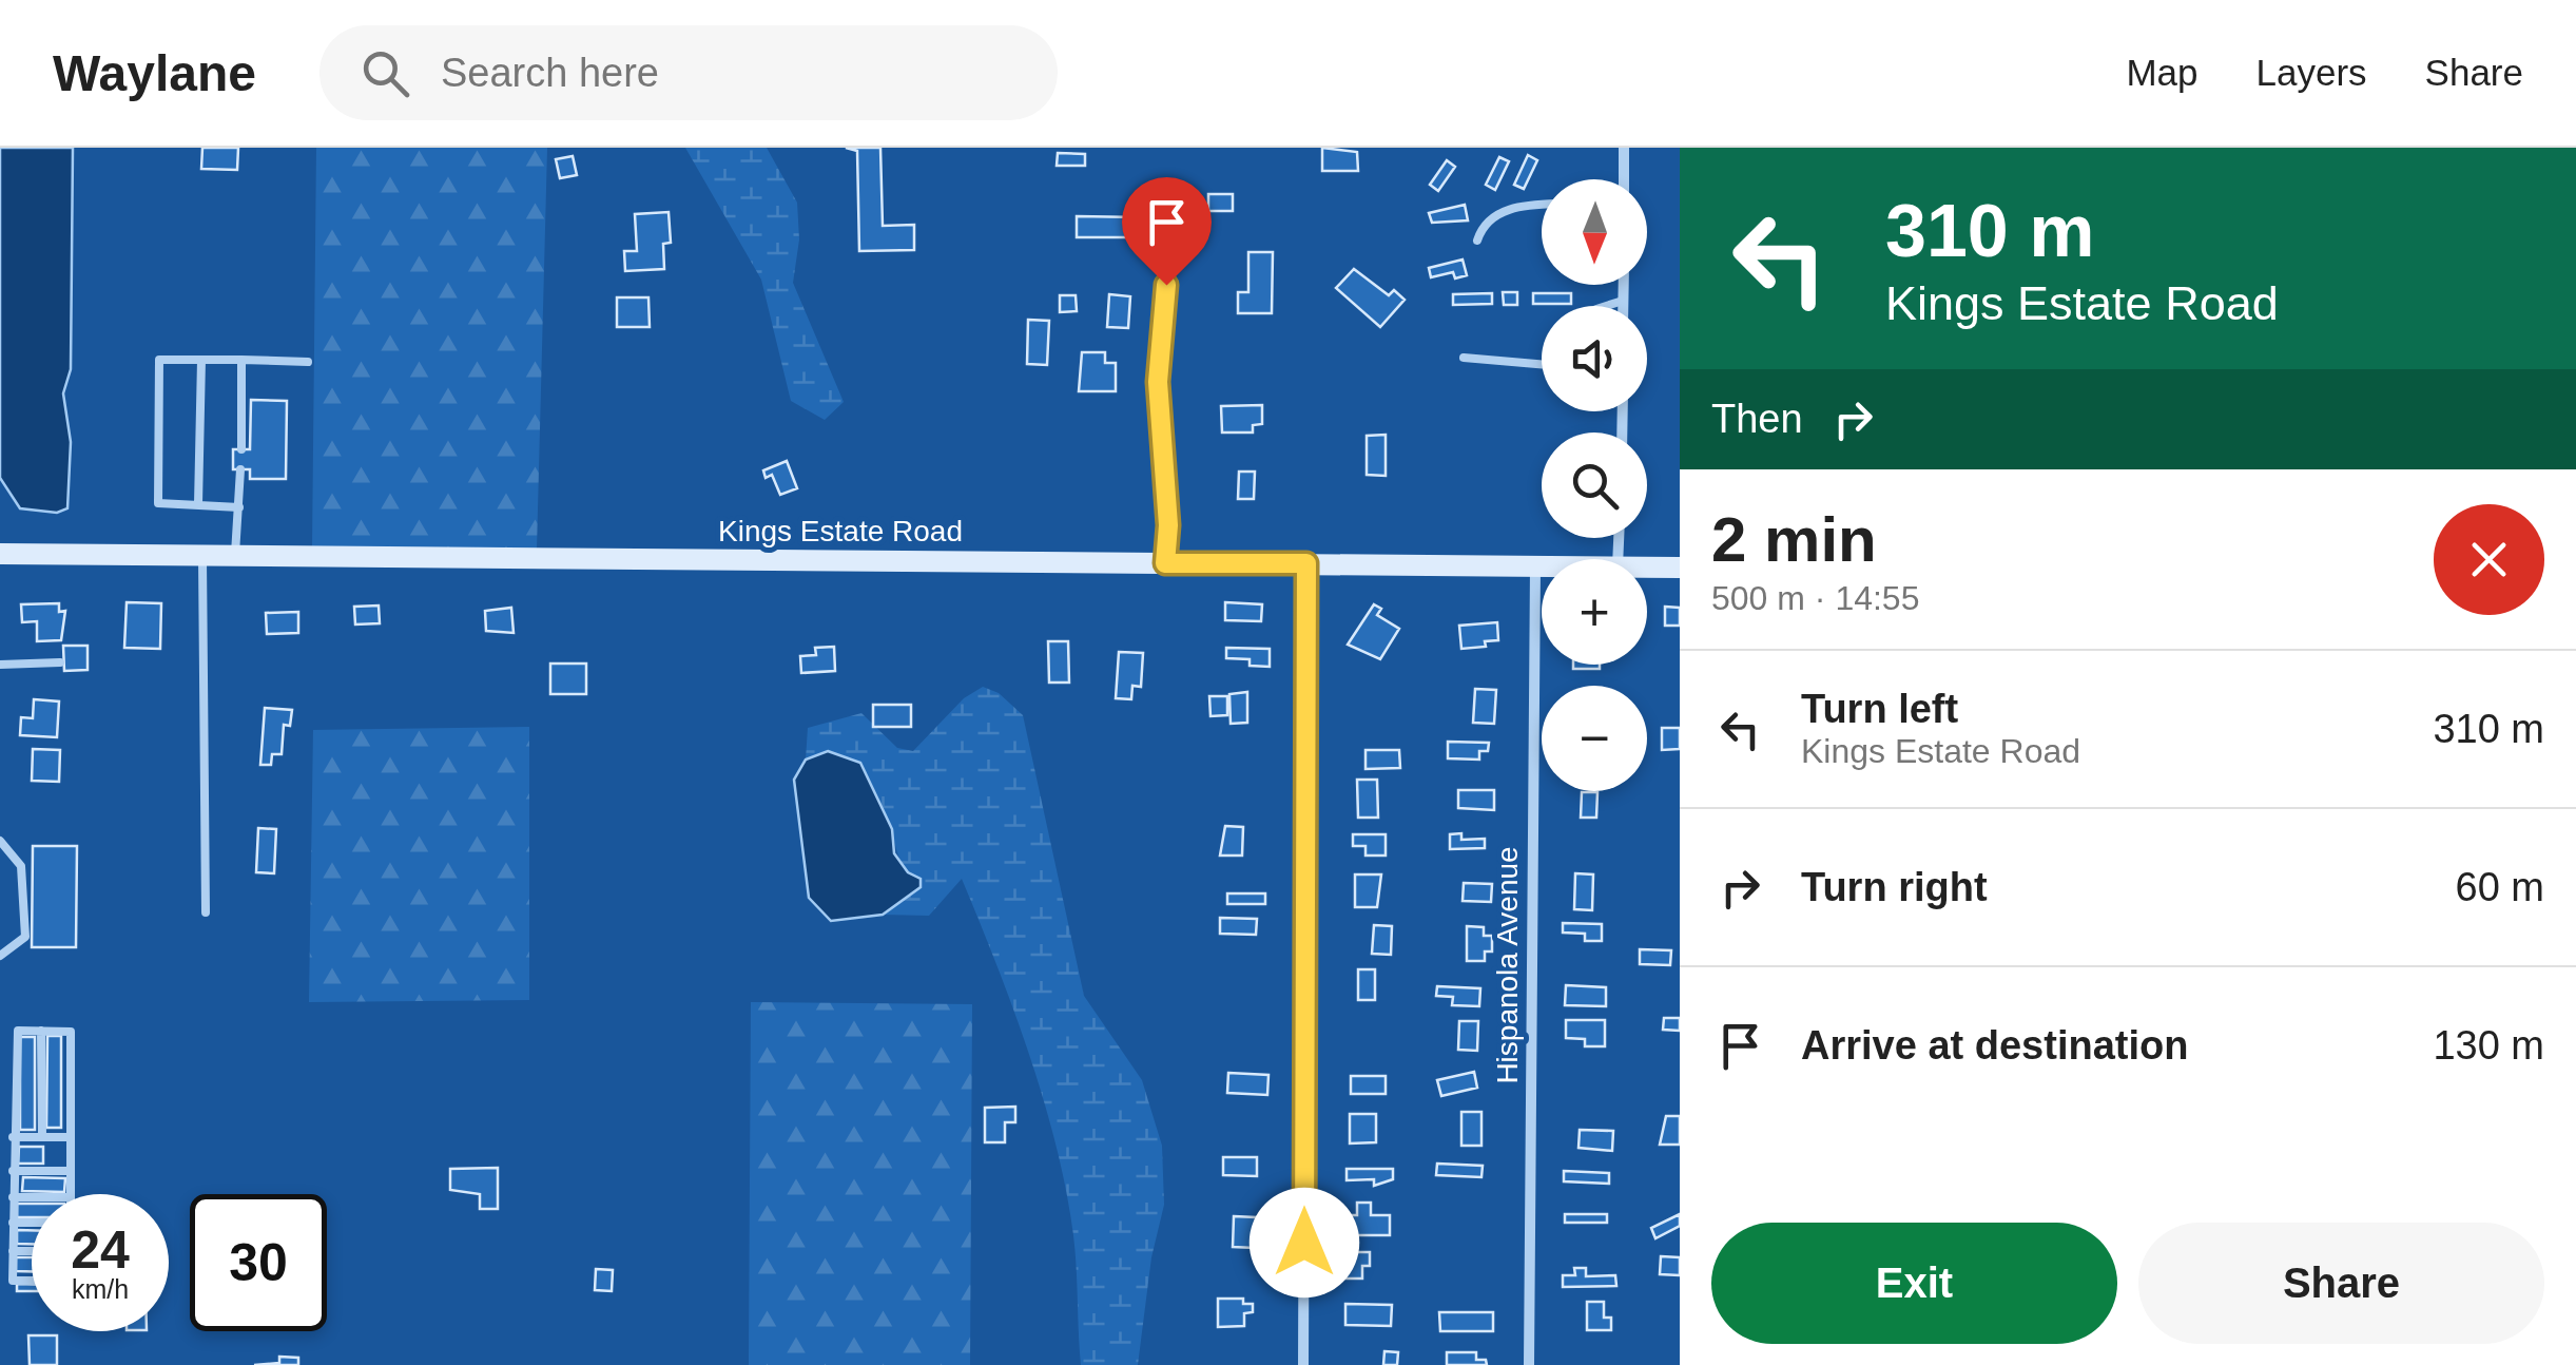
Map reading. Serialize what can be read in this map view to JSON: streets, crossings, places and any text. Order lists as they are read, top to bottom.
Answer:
{
  "streets": {
    "street": ["Kings Estate Road", "Hispanola Avenue"]
  },
  "crossings": [
    ["Kings Estate Road", "Hispanola Avenue"]
  ],
  "north": "bottom",
  "page": {
    "header": "Waylane",
    "search": "Search here",
    "nav": ["Map", "Layers", "Share"],
    "turn": ["310 m", "Kings Estate Road"],
    "map_buttons": ["+", "−"],
    "then": "Then",
    "heading": ["2 min", "500 m · 14:55"],
    "list": [
      {
        "name": "Turn left",
        "note": "Kings Estate Road",
        "value": "310 m"
      },
      {
        "name": "Turn right",
        "value": "60 m"
      },
      {
        "name": "Arrive at destination",
        "value": "130 m"
      }
    ],
    "speed": "24 km/h",
    "limit": "30",
    "buttons": ["Exit", "Share"]
  }
}
